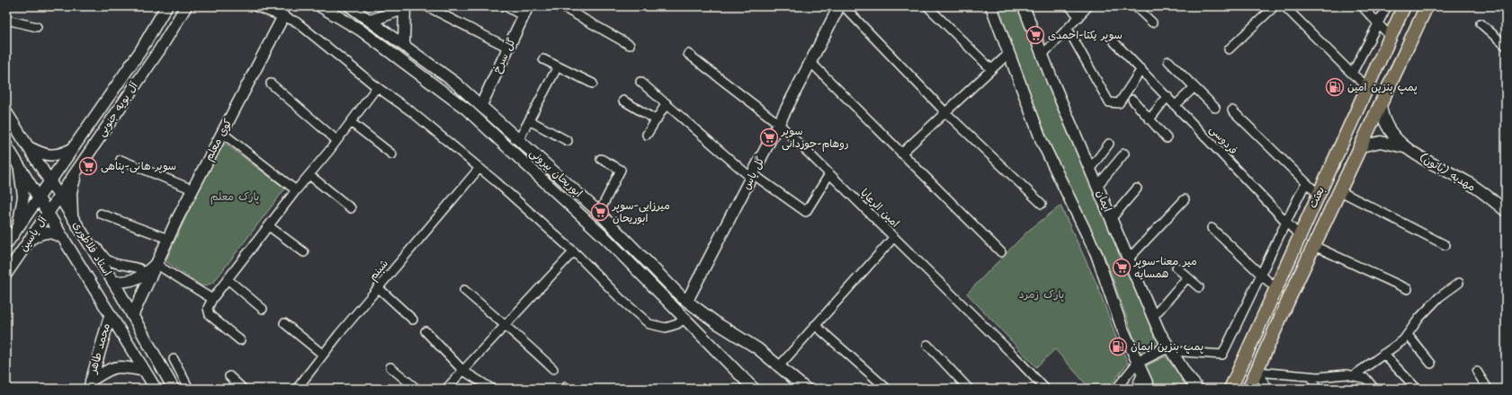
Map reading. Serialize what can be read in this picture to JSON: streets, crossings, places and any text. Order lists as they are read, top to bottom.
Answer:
{
  "streets": {
    "main road": [
      "گل سرخ",
      "آل بویه جنوبی",
      "کوی معلم",
      "مهدیه (باتون)",
      "ابوریحان بیرونی",
      "گل یاس",
      "بعثت",
      "ایمان",
      "آل یاسین",
      "استاد فلاطوری",
      "محمد طاهر"
    ],
    "street": ["فردوسی", "امین الرعایا", "شبنم"]
  },
  "crossings": [
    ["گل سرخ", "ابوریحان بیرونی"],
    ["آل بویه جنوبی", "آل یاسین"],
    ["آل بویه جنوبی", "استاد فلاطوری"],
    ["کوی معلم", "استاد فلاطوری"],
    ["فردوسی", "بعثت"],
    ["مهدیه (باتون)", "بعثت"],
    ["ابوریحان بیرونی", "گل یاس"],
    ["گل یاس", "امین الرعایا"],
    ["آل یاسین", "استاد فلاطوری"],
    ["استاد فلاطوری", "محمد طاهر"]
  ],
  "parks": ["پارک معلم", "پارک زمرد"],
  "places": {
    "supermarket": [
      "سوپر یکتا-احمدی",
      "سوپر روهام-جوزدانی",
      "سوپر هانی-پناهی",
      "میرزایی-سوپر ابوریحان",
      "میر معنا-سوپر همسایه"
    ],
    "fuel station": ["پمپ بنزین امین", "پمپ بنزین ایمان"]
  }
}
